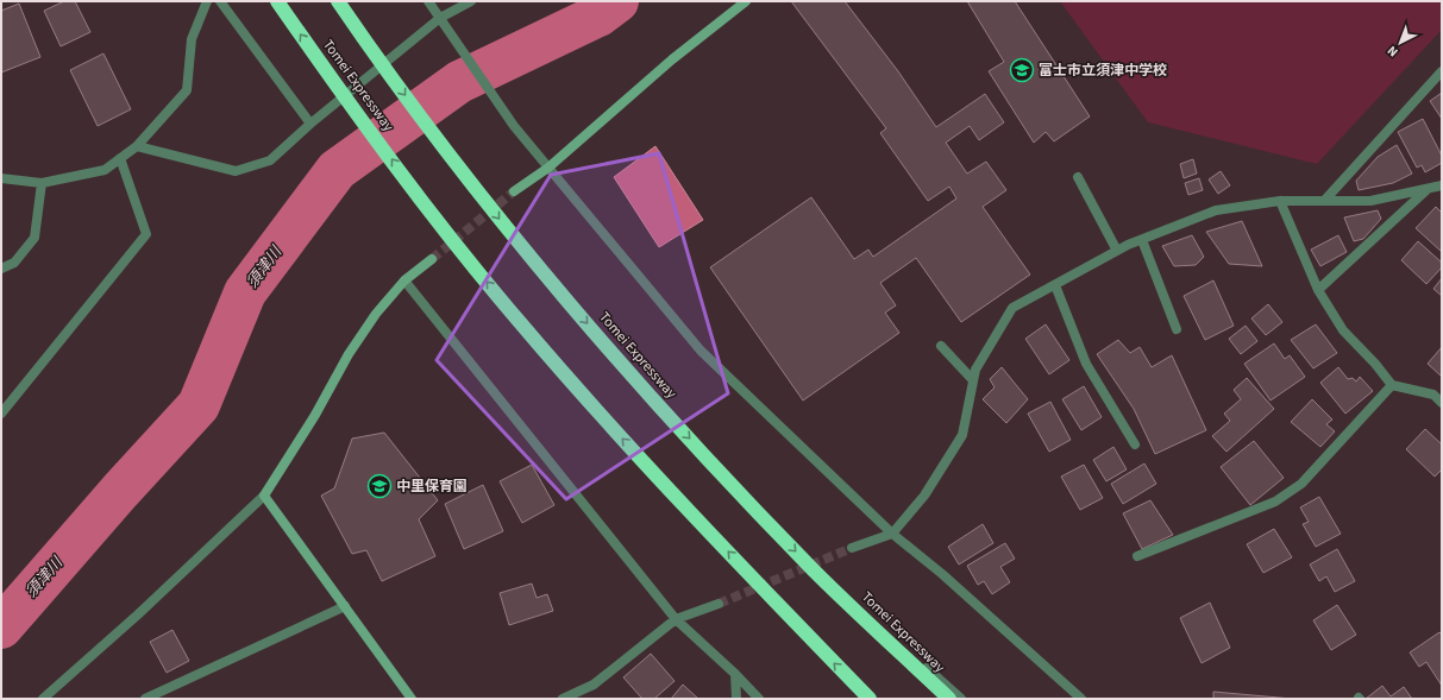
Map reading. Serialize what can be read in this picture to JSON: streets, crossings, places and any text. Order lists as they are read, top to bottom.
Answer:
{
  "streets": {
    "highway": ["Tomei Expressway"]
  },
  "water": ["須津川"],
  "places": {
    "school or university": ["富士市立須津中学校", "中里保育園"]
  },
  "north": "bottom left"
}
